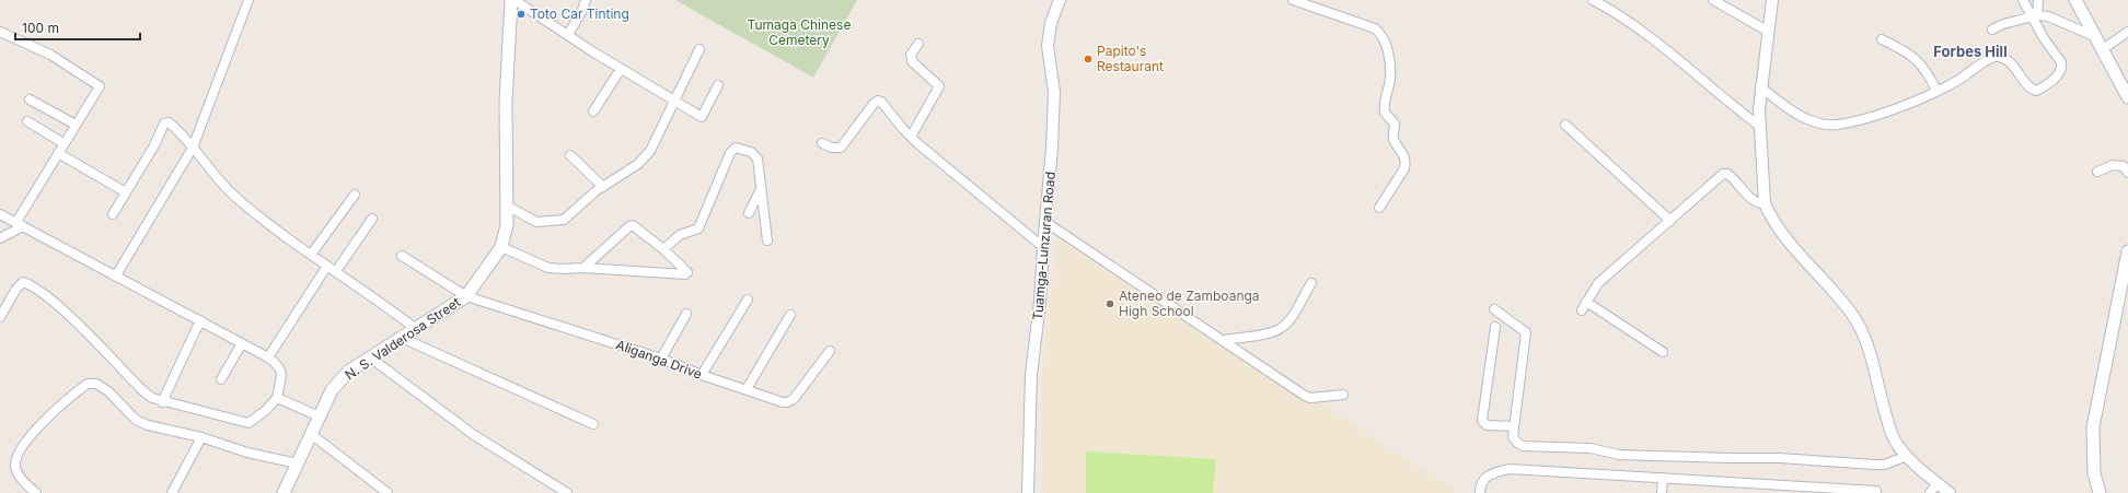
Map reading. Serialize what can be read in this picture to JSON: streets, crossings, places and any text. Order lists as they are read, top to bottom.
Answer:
{
  "streets": {
    "main road": ["N. S. Valderosa Street"],
    "street": ["Tuamga-Lunzuran Road", "Aliganga Drive"]
  },
  "crossings": [
    ["N. S. Valderosa Street", "Aliganga Drive"]
  ],
  "districts": ["Forbes Hill"],
  "parks": ["Tumaga Chinese Cemetery"],
  "places": ["Toto Car Tinting", "Papito's Restaurant", "Ateneo de Zamboanga High School"],
  "scale_bar": "100 m"
}
